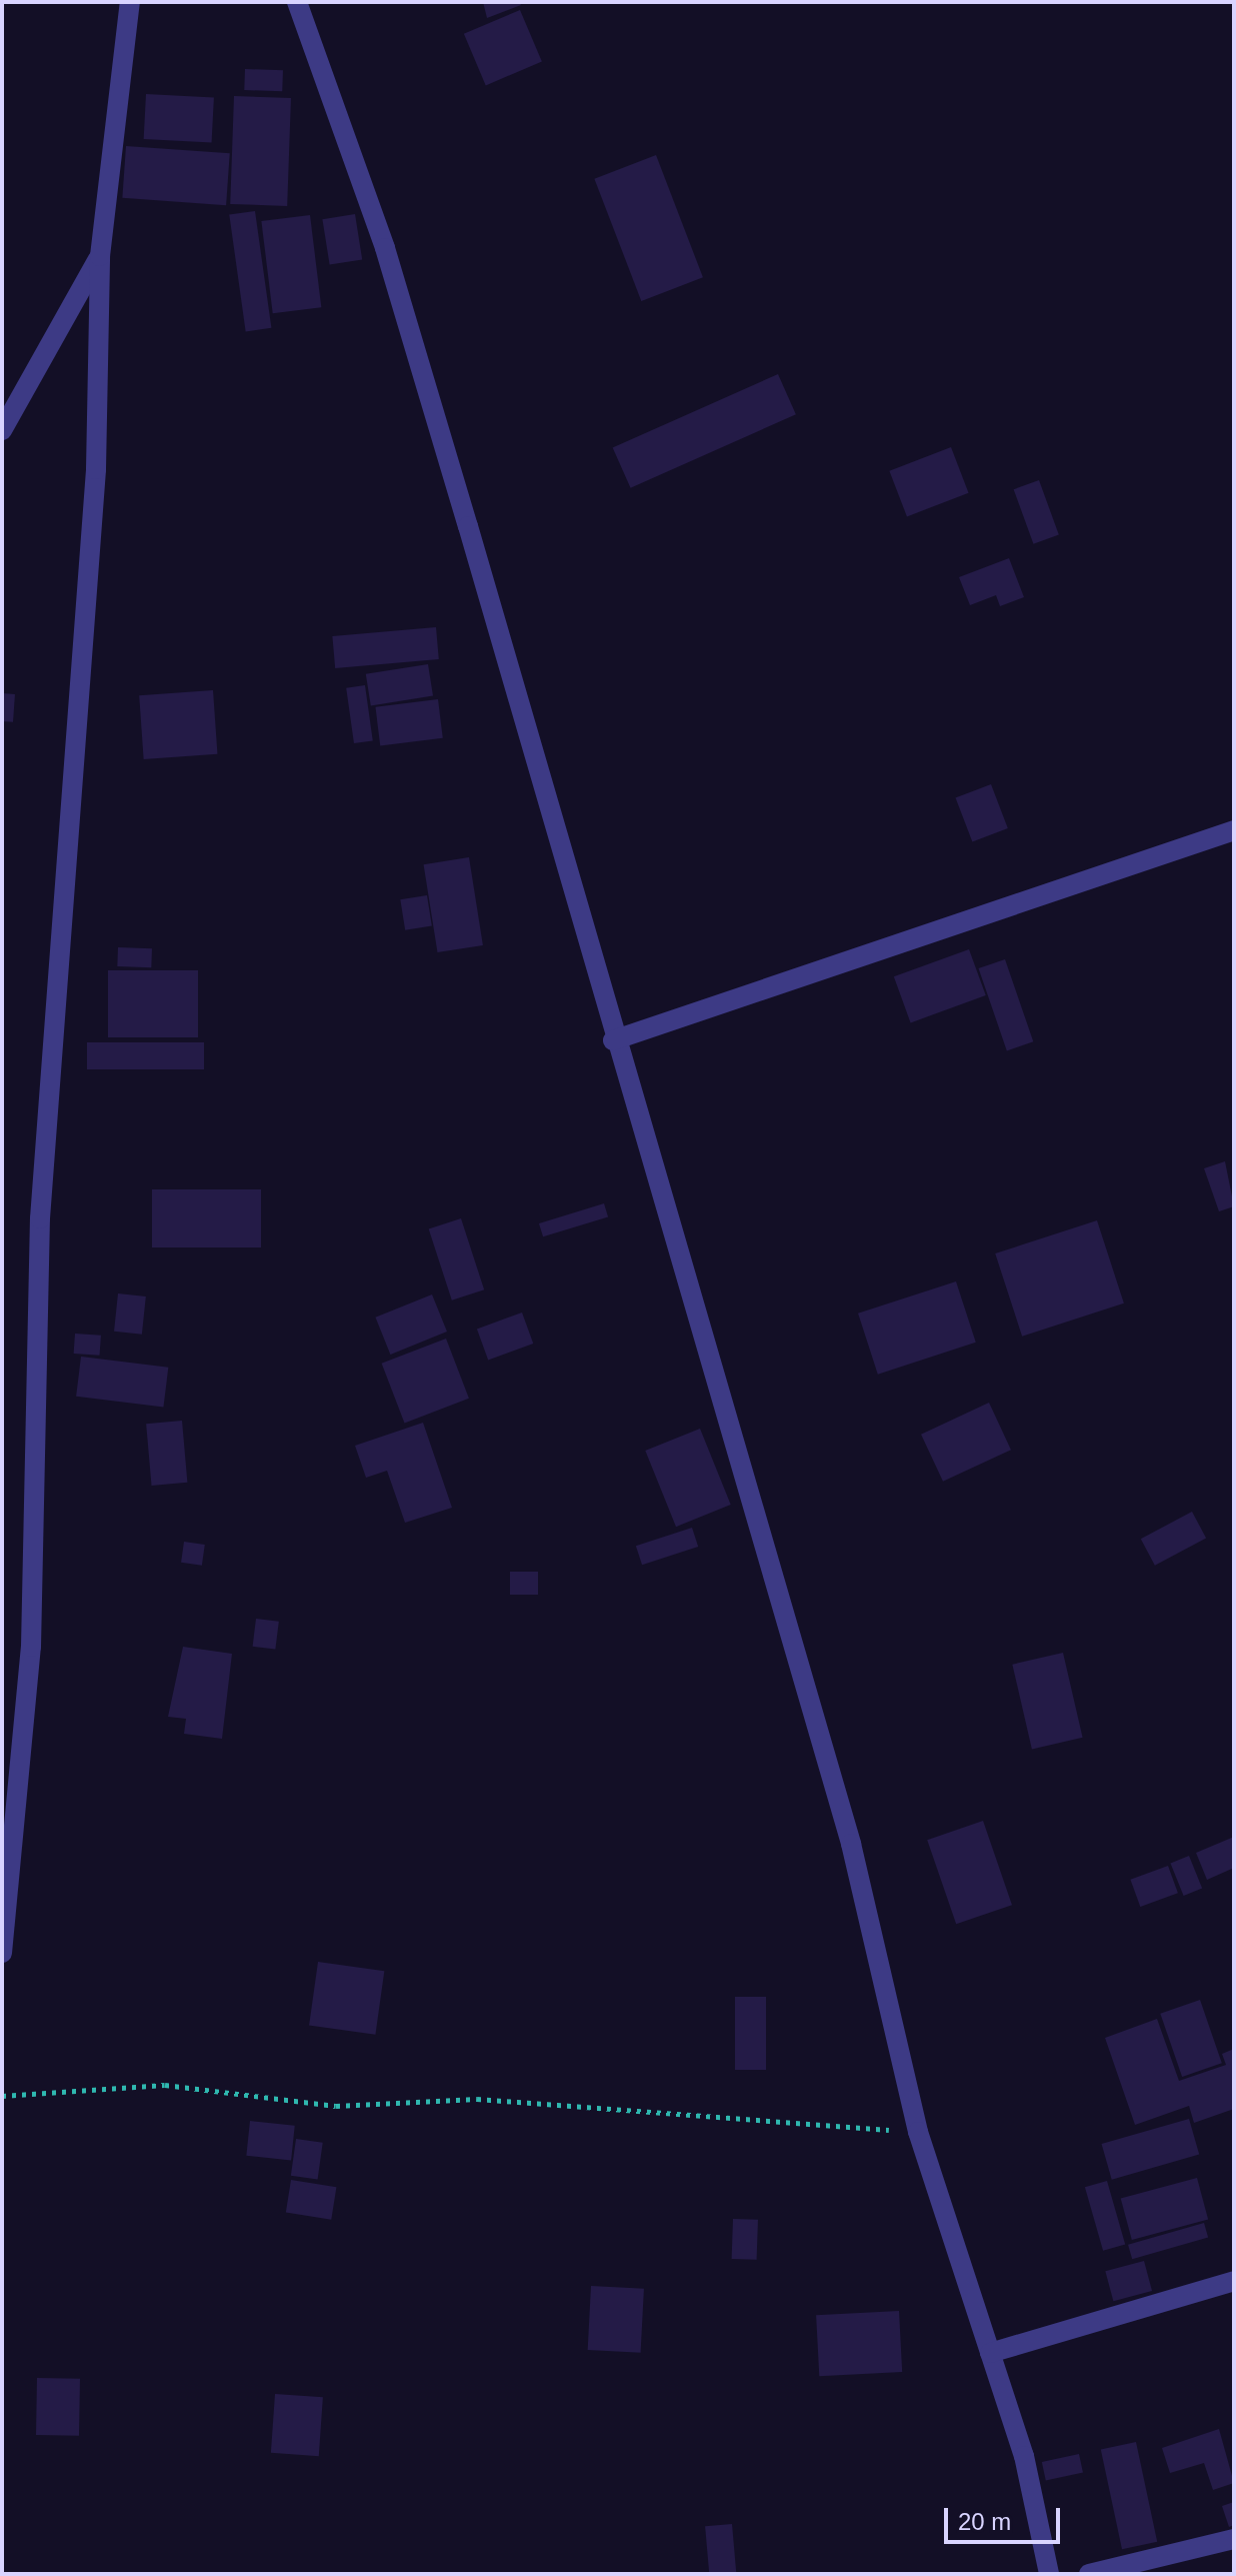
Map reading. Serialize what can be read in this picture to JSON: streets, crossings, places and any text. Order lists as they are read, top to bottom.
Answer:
{
  "scale_bar": "20 m"
}
